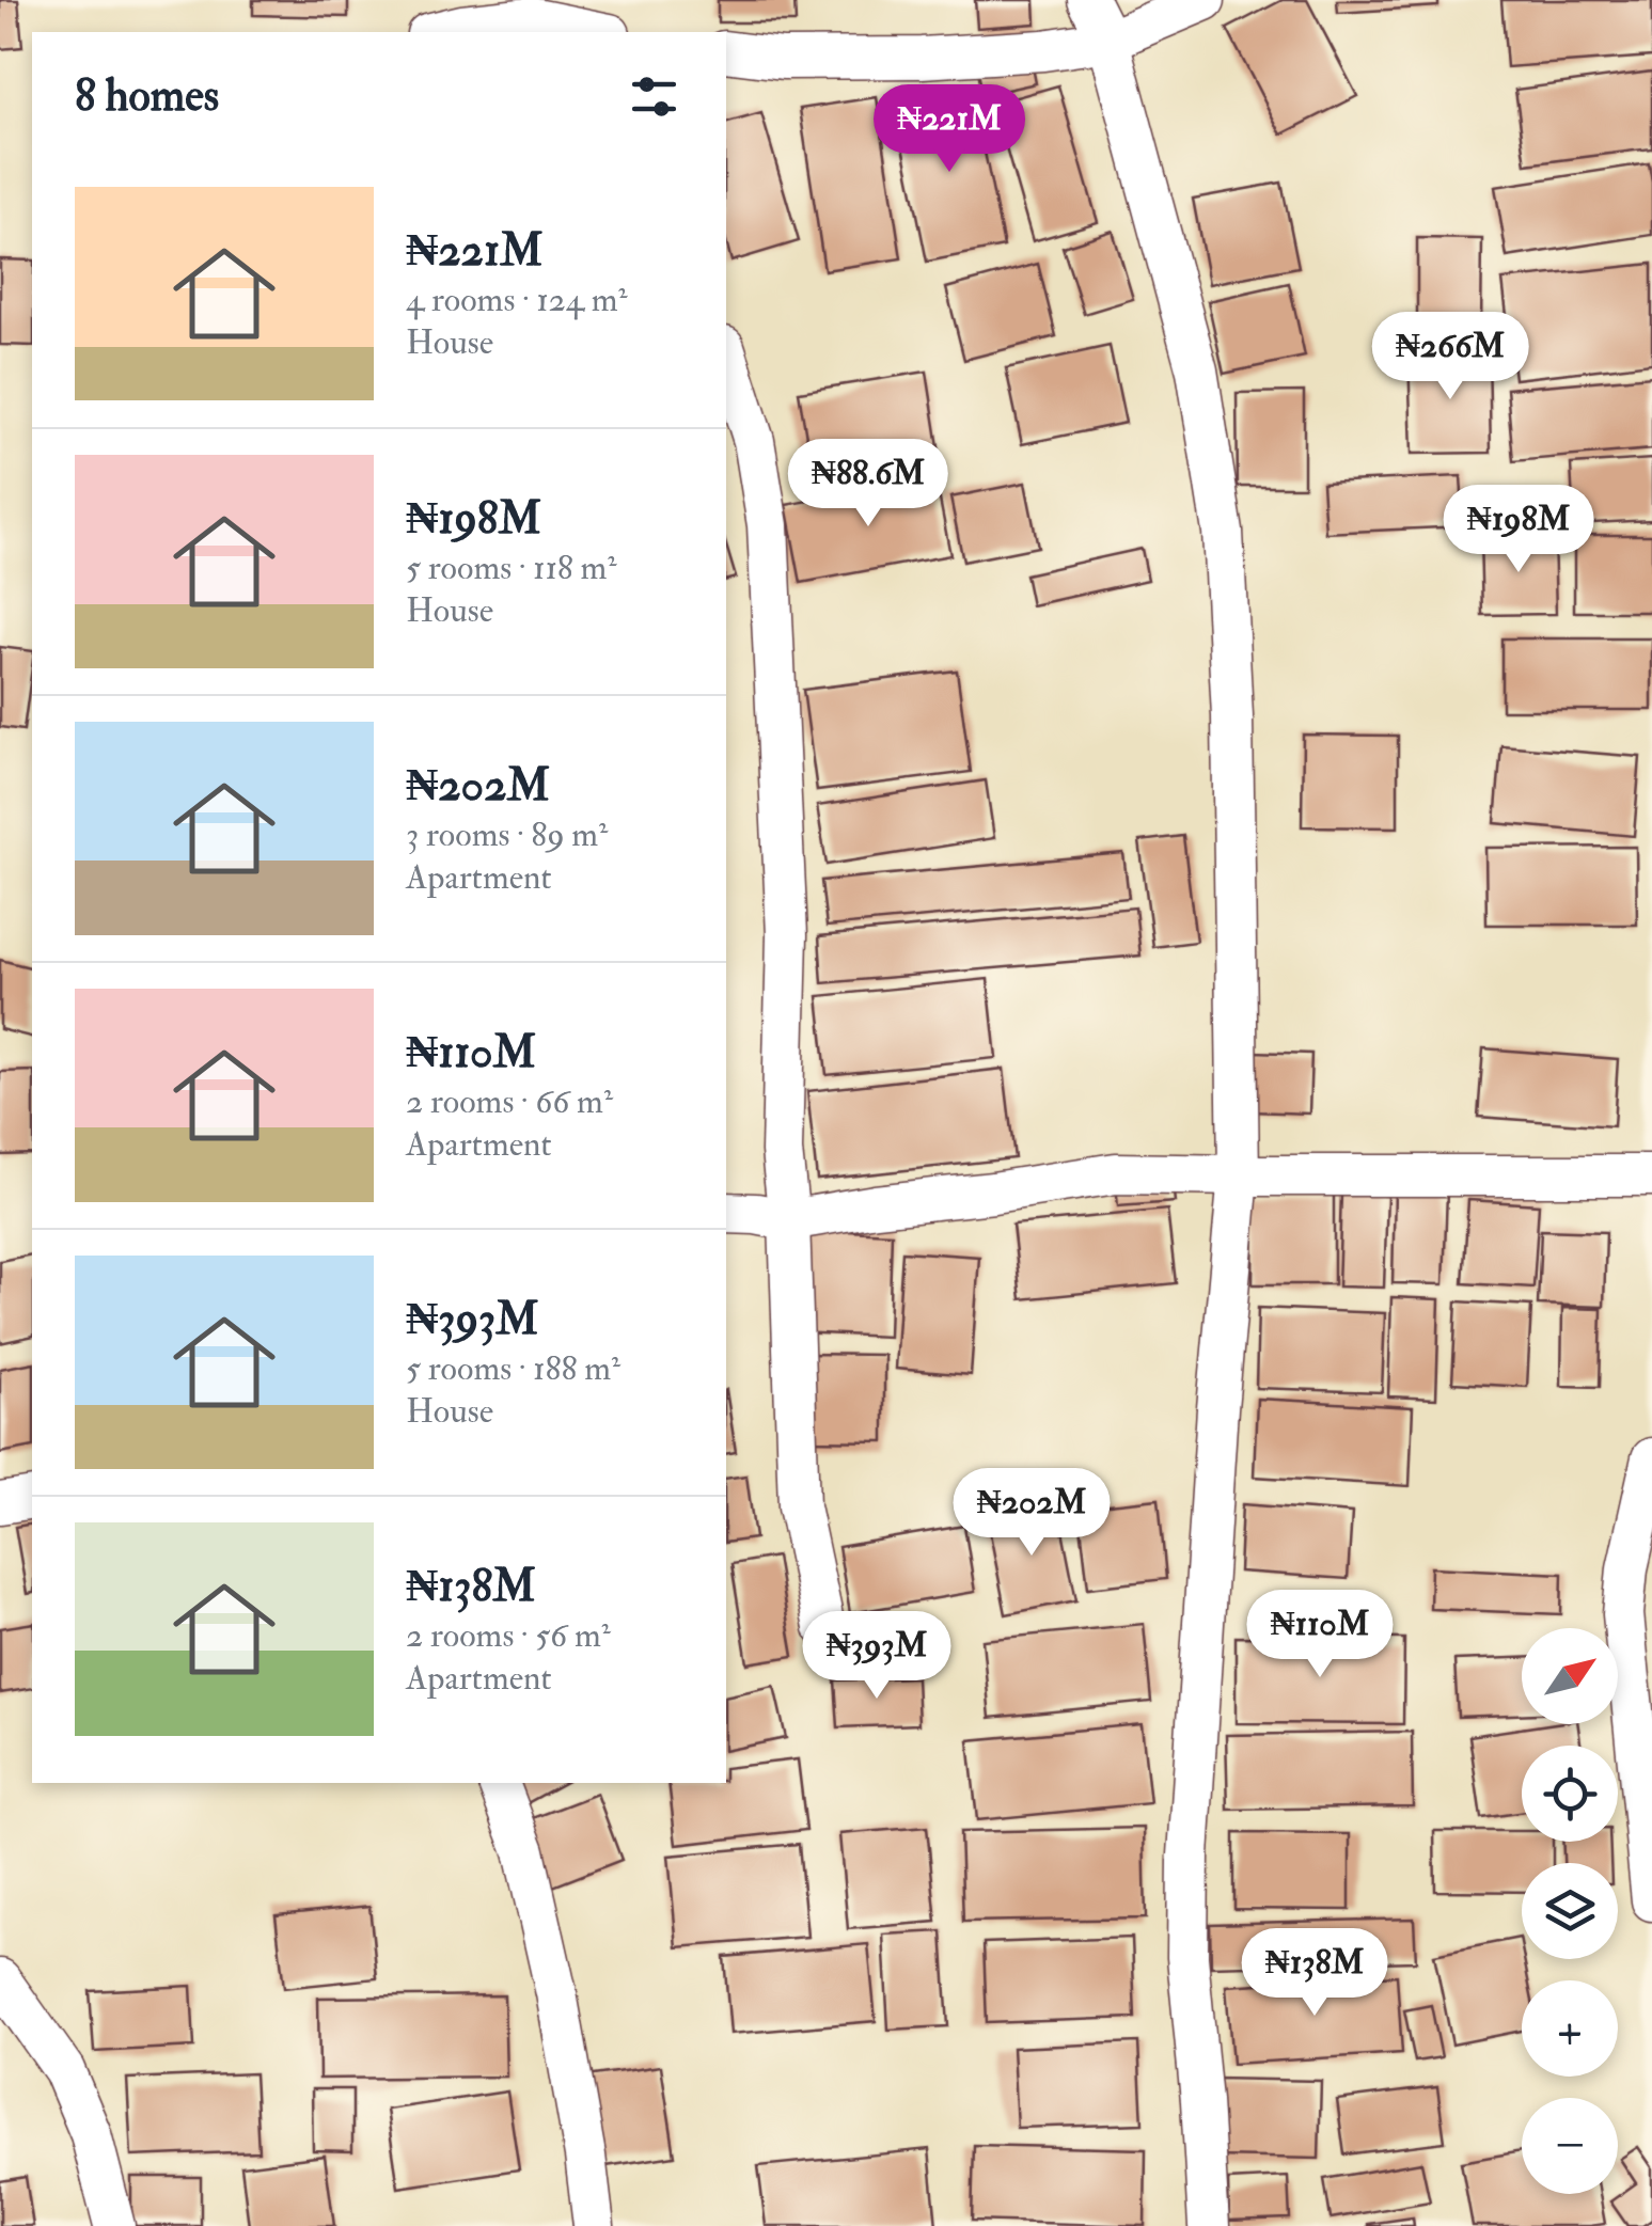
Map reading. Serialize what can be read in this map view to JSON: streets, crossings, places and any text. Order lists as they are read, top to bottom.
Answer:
{
  "north": "top right",
  "page": {
    "heading": "8 homes",
    "price": [
      "₦221M",
      "₦266M",
      "₦88.6M",
      "₦198M",
      "₦202M",
      "₦110M",
      "₦393M",
      "₦138M"
    ],
    "list": [
      {
        "name": "₦221M",
        "note": "4 rooms · 124 m² · House"
      },
      {
        "name": "₦198M",
        "note": "5 rooms · 118 m² · House"
      },
      {
        "name": "₦202M",
        "note": "3 rooms · 89 m² · Apartment"
      },
      {
        "name": "₦110M",
        "note": "2 rooms · 66 m² · Apartment"
      },
      {
        "name": "₦393M",
        "note": "5 rooms · 188 m² · House"
      },
      {
        "name": "₦138M",
        "note": "2 rooms · 56 m² · Apartment"
      }
    ],
    "map_buttons": ["+", "−"]
  }
}
